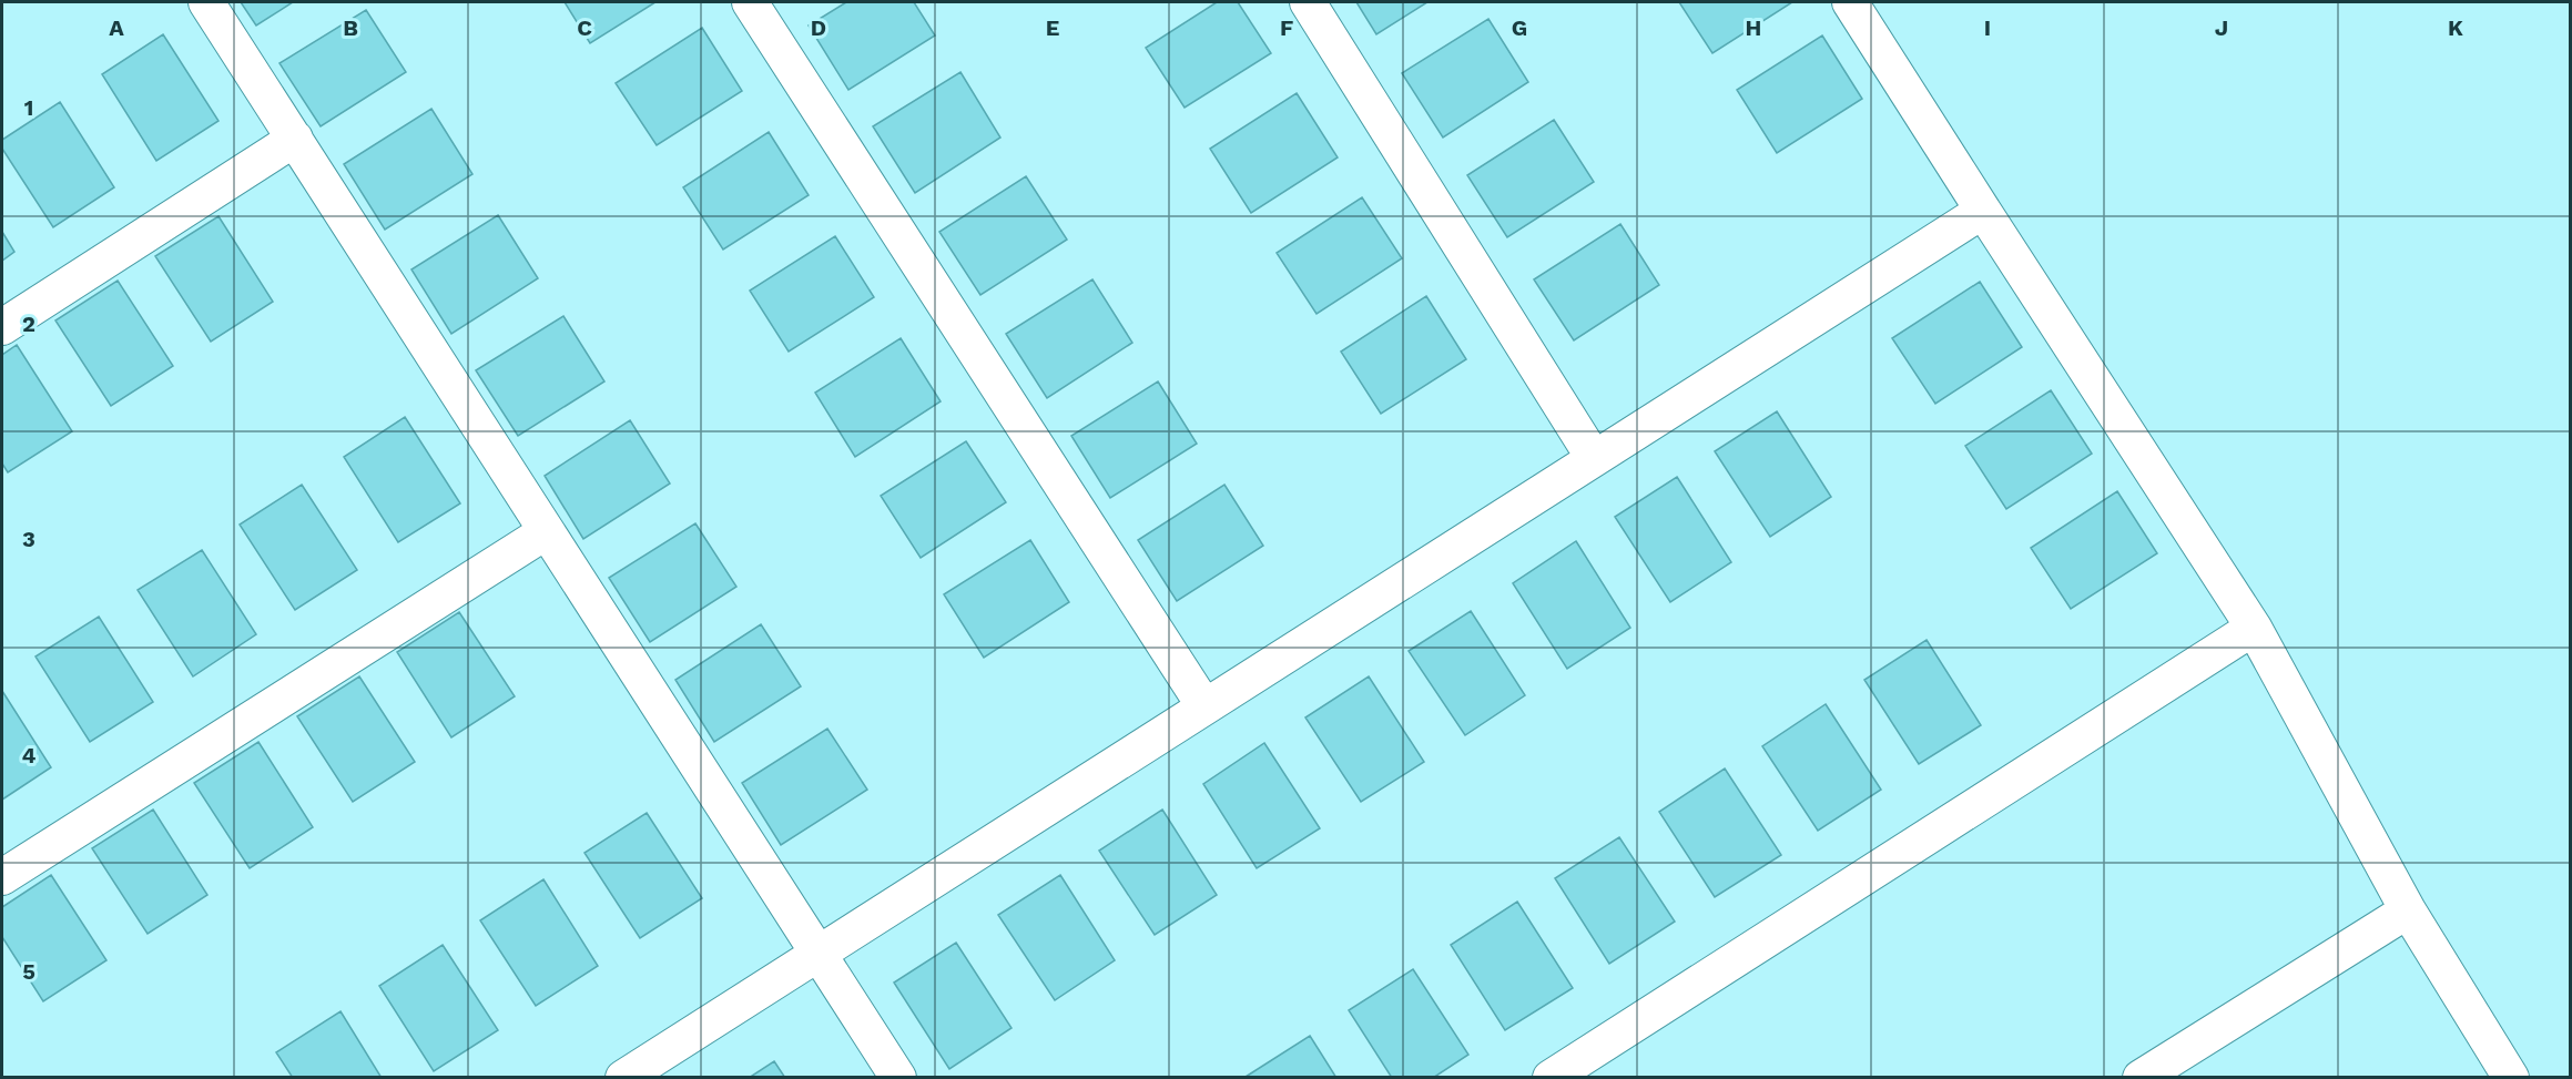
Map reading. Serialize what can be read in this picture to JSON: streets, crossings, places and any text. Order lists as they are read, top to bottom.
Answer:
{
  "grid": {
    "columns": [
      "A",
      "B",
      "C",
      "D",
      "E",
      "F",
      "G",
      "H",
      "I",
      "J",
      "K"
    ],
    "rows": [
      "1",
      "2",
      "3",
      "4",
      "5"
    ]
  }
}
